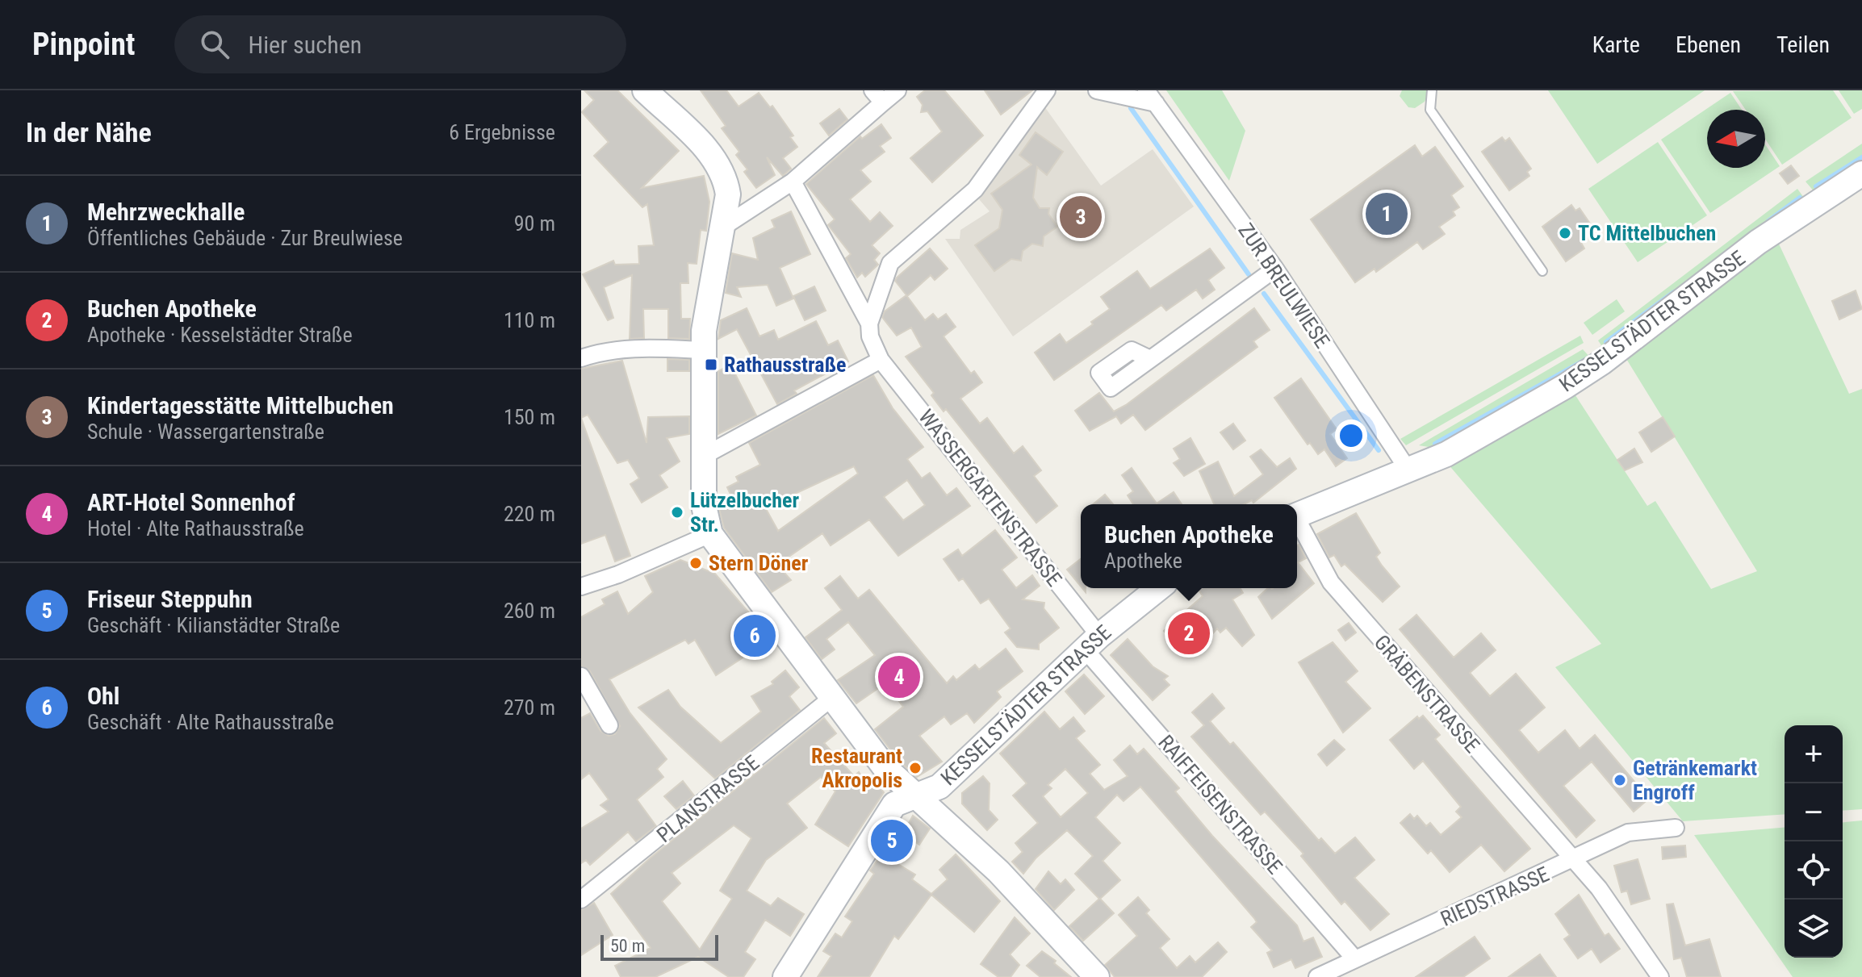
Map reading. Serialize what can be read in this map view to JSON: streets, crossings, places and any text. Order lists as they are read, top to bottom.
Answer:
{
  "streets": {
    "main road": ["KESSELSTÄDTER STRASSE"],
    "street": [
      "ZUR BREULWIESE",
      "WASSERGARTENSTRASSE",
      "GRÄBENSTRASSE",
      "PLANSTRASSE",
      "RAIFFEISENSTRASSE",
      "RIEDSTRASSE"
    ]
  },
  "crossings": [
    ["ZUR BREULWIESE", "KESSELSTÄDTER STRASSE"],
    ["KESSELSTÄDTER STRASSE", "WASSERGARTENSTRASSE"],
    ["KESSELSTÄDTER STRASSE", "RAIFFEISENSTRASSE"],
    ["WASSERGARTENSTRASSE", "RAIFFEISENSTRASSE"],
    ["GRÄBENSTRASSE", "RIEDSTRASSE"],
    ["RAIFFEISENSTRASSE", "RIEDSTRASSE"]
  ],
  "places": {
    "other": [
      "TC Mittelbuchen",
      "Lützelbucher Str.",
      "Stern Döner",
      "Restaurant Akropolis",
      "Getränkemarkt Engroff"
    ],
    "transit": ["Rathausstraße"]
  },
  "scale_bar": "50 m",
  "north": "left",
  "page": {
    "header": "Pinpoint",
    "search": "Hier suchen",
    "nav": ["Karte", "Ebenen", "Teilen"],
    "heading": ["In der Nähe", "6 Ergebnisse"],
    "list": [
      {
        "mark": "1",
        "name": "Mehrzweckhalle",
        "note": "Öffentliches Gebäude · Zur Breulwiese",
        "value": "90 m"
      },
      {
        "mark": "2",
        "name": "Buchen Apotheke",
        "note": "Apotheke · Kesselstädter Straße",
        "value": "110 m"
      },
      {
        "mark": "3",
        "name": "Kindertagesstätte Mittelbuchen",
        "note": "Schule · Wassergartenstraße",
        "value": "150 m"
      },
      {
        "mark": "4",
        "name": "ART-Hotel Sonnenhof",
        "note": "Hotel · Alte Rathausstraße",
        "value": "220 m"
      },
      {
        "mark": "5",
        "name": "Friseur Steppuhn",
        "note": "Geschäft · Kilianstädter Straße",
        "value": "260 m"
      },
      {
        "mark": "6",
        "name": "Ohl",
        "note": "Geschäft · Alte Rathausstraße",
        "value": "270 m"
      }
    ],
    "pins": [
      "1",
      "3",
      "2",
      "6",
      "4",
      "5"
    ],
    "popup": ["Buchen Apotheke", "Apotheke"],
    "map_buttons": ["+", "−"],
    "scale": "50 m"
  }
}
